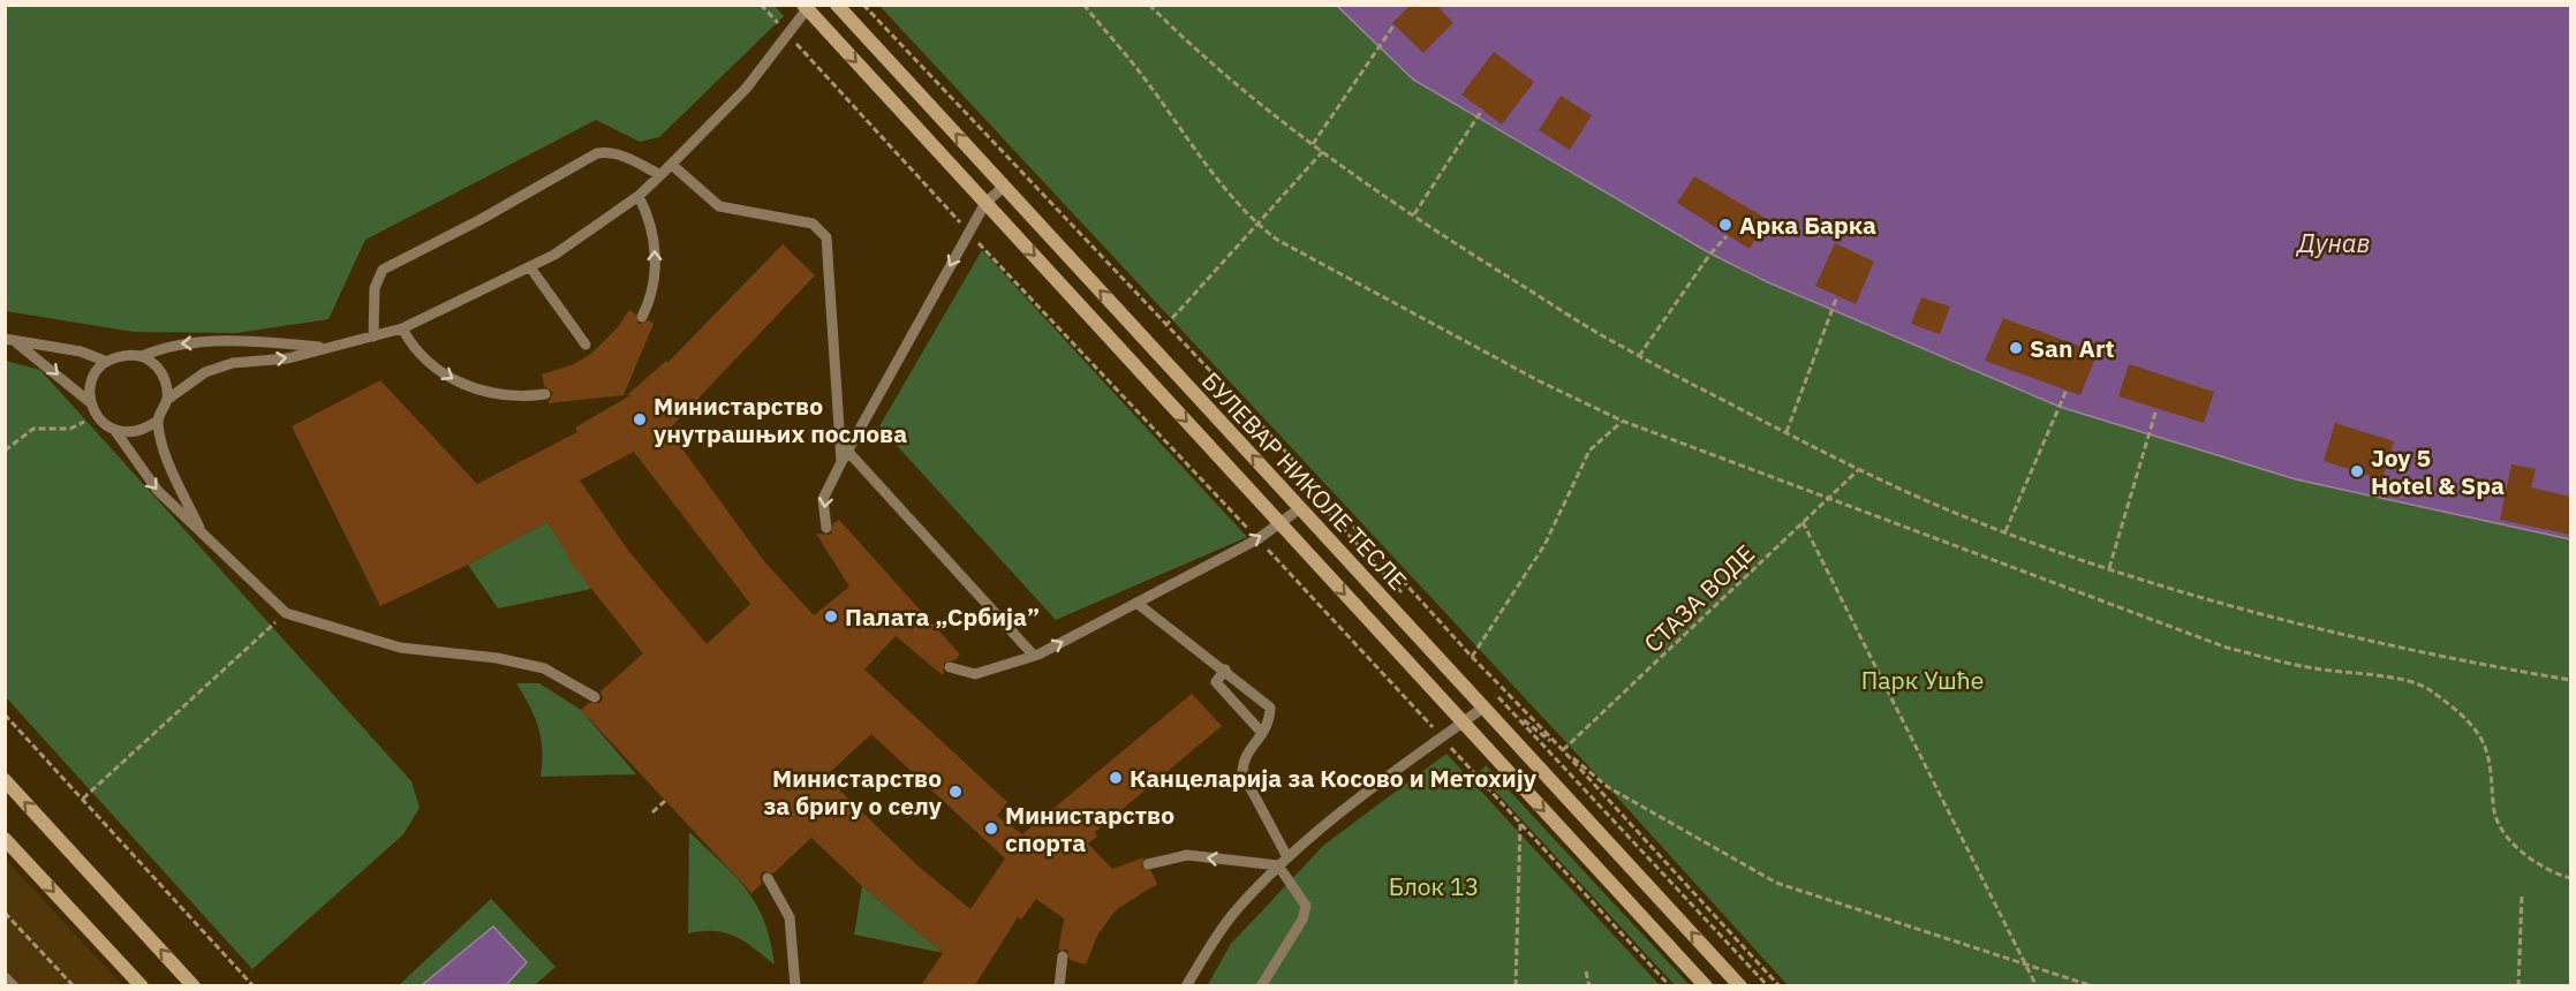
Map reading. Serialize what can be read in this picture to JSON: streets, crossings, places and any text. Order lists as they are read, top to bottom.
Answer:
{
  "streets": {
    "main road": ["БУЛЕВАР НИКОЛЕ ТЕСЛЕ"],
    "path": ["СТАЗА ВОДЕ"]
  },
  "water": ["Дунав"],
  "parks": ["Парк Ушће", "Блок 13"],
  "places": [
    "Арка Барка",
    "San Art",
    "Министарство унутрашњих послова",
    "Joy 5 Hotel & Spa",
    "Палата „Србија”",
    "Канцеларија за Косово и Метохију",
    "Министарство за бригу о селу",
    "Министарство спорта"
  ]
}
